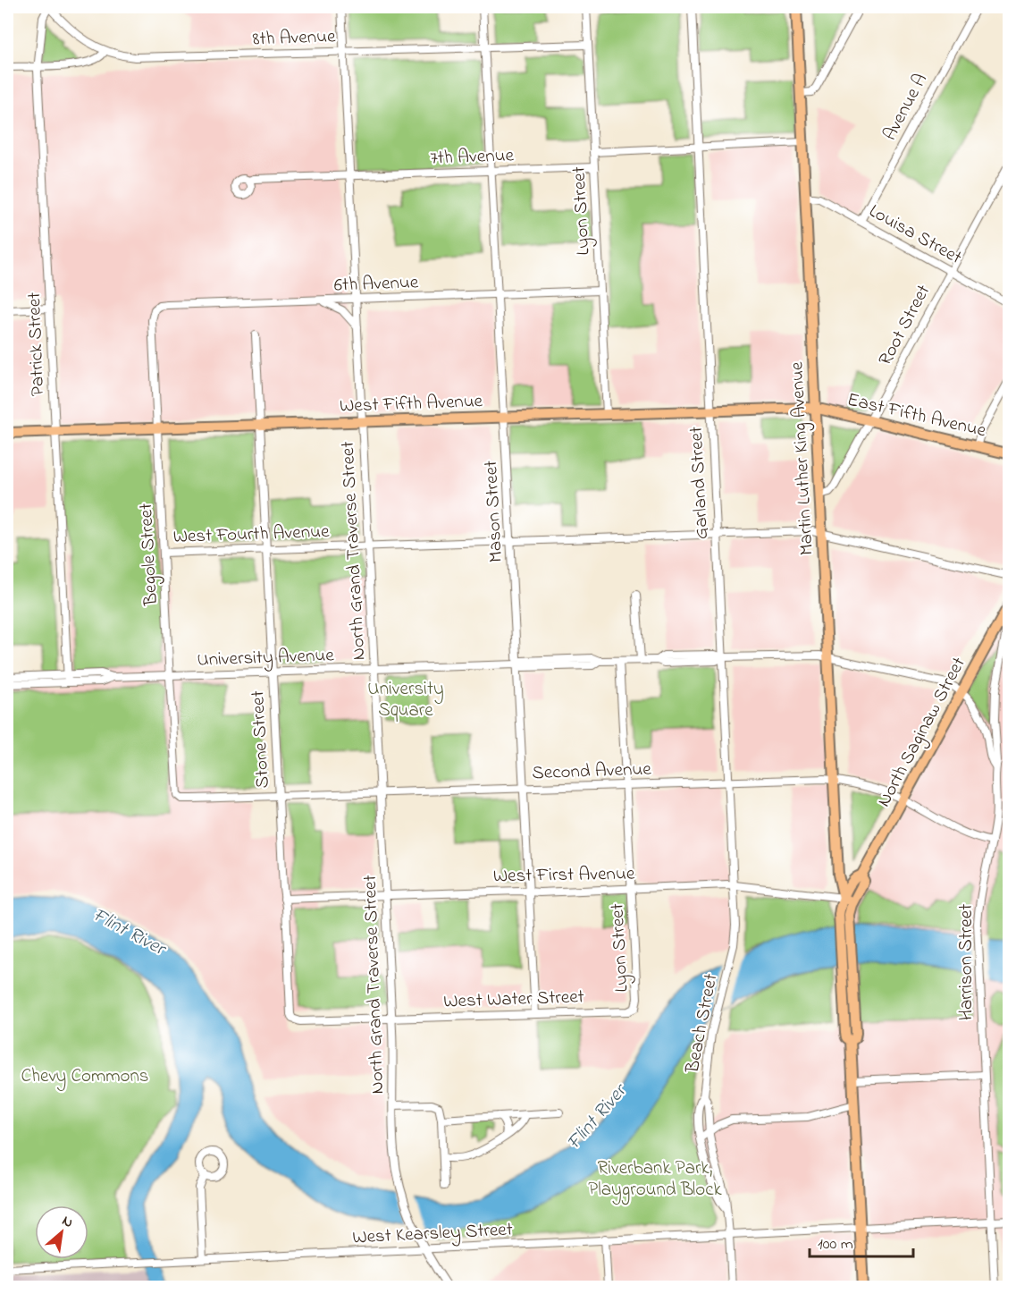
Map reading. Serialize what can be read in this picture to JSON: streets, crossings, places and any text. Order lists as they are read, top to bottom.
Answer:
{
  "streets": {
    "main road": [
      "West Fifth Avenue",
      "East Fifth Avenue",
      "Martin Luther King Avenue",
      "North Saginaw Street"
    ],
    "street": [
      "8th Avenue",
      "Avenue A",
      "7th Avenue",
      "Lyon Street",
      "Louisa Street",
      "6th Avenue",
      "Root Street",
      "Patrick Street",
      "Garland Street",
      "Mason Street",
      "West Fourth Avenue",
      "North Grand Traverse Street",
      "Begole Street",
      "University Avenue",
      "Stone Street",
      "Second Avenue",
      "West First Avenue",
      "Harrison Street",
      "West Water Street",
      "Beach Street",
      "West Kearsley Street"
    ]
  },
  "crossings": [
    ["8th Avenue", "Lyon Street"],
    ["8th Avenue", "Patrick Street"],
    ["8th Avenue", "Mason Street"],
    ["8th Avenue", "North Grand Traverse Street"],
    ["Avenue A", "Louisa Street"],
    ["7th Avenue", "Lyon Street"],
    ["7th Avenue", "Mason Street"],
    ["7th Avenue", "North Grand Traverse Street"],
    ["Lyon Street", "6th Avenue"],
    ["Lyon Street", "West Fifth Avenue"],
    ["Lyon Street", "University Avenue"],
    ["Lyon Street", "Second Avenue"],
    ["Lyon Street", "West First Avenue"],
    ["Lyon Street", "West Water Street"],
    ["Louisa Street", "Root Street"],
    ["Louisa Street", "Martin Luther King Avenue"],
    ["6th Avenue", "Mason Street"],
    ["6th Avenue", "North Grand Traverse Street"],
    ["6th Avenue", "Begole Street"],
    ["Root Street", "East Fifth Avenue"],
    ["Root Street", "Martin Luther King Avenue"],
    ["Patrick Street", "West Fifth Avenue"],
    ["Patrick Street", "University Avenue"],
    ["West Fifth Avenue", "East Fifth Avenue"],
    ["West Fifth Avenue", "Martin Luther King Avenue"],
    ["West Fifth Avenue", "Garland Street"],
    ["West Fifth Avenue", "Mason Street"],
    ["West Fifth Avenue", "North Grand Traverse Street"],
    ["West Fifth Avenue", "Begole Street"],
    ["West Fifth Avenue", "Stone Street"],
    ["East Fifth Avenue", "Martin Luther King Avenue"],
    ["Martin Luther King Avenue", "West Fourth Avenue"],
    ["Martin Luther King Avenue", "University Avenue"],
    ["Martin Luther King Avenue", "North Saginaw Street"],
    ["Martin Luther King Avenue", "Second Avenue"],
    ["Martin Luther King Avenue", "West First Avenue"],
    ["Garland Street", "West Fourth Avenue"],
    ["Garland Street", "University Avenue"],
    ["Garland Street", "Second Avenue"],
    ["Garland Street", "West First Avenue"],
    ["Garland Street", "Beach Street"],
    ["Mason Street", "West Fourth Avenue"],
    ["Mason Street", "University Avenue"],
    ["Mason Street", "Second Avenue"],
    ["Mason Street", "West First Avenue"],
    ["Mason Street", "West Water Street"],
    ["West Fourth Avenue", "North Grand Traverse Street"],
    ["West Fourth Avenue", "Begole Street"],
    ["West Fourth Avenue", "Stone Street"],
    ["North Grand Traverse Street", "University Avenue"],
    ["North Grand Traverse Street", "Second Avenue"],
    ["North Grand Traverse Street", "West First Avenue"],
    ["North Grand Traverse Street", "West Water Street"],
    ["North Grand Traverse Street", "West Kearsley Street"],
    ["Begole Street", "University Avenue"],
    ["Begole Street", "Second Avenue"],
    ["University Avenue", "North Saginaw Street"],
    ["University Avenue", "Stone Street"],
    ["University Avenue", "Harrison Street"],
    ["North Saginaw Street", "Second Avenue"],
    ["North Saginaw Street", "West First Avenue"],
    ["North Saginaw Street", "Harrison Street"],
    ["Stone Street", "Second Avenue"],
    ["Stone Street", "West First Avenue"],
    ["Stone Street", "West Water Street"],
    ["Second Avenue", "Harrison Street"],
    ["Harrison Street", "West Kearsley Street"],
    ["Beach Street", "West Kearsley Street"]
  ],
  "water": ["Flint River"],
  "parks": ["University Square", "Chevy Commons", "Riverbank Park, Playground Block"],
  "scale_bar": "100 m",
  "north": "top right"
}
